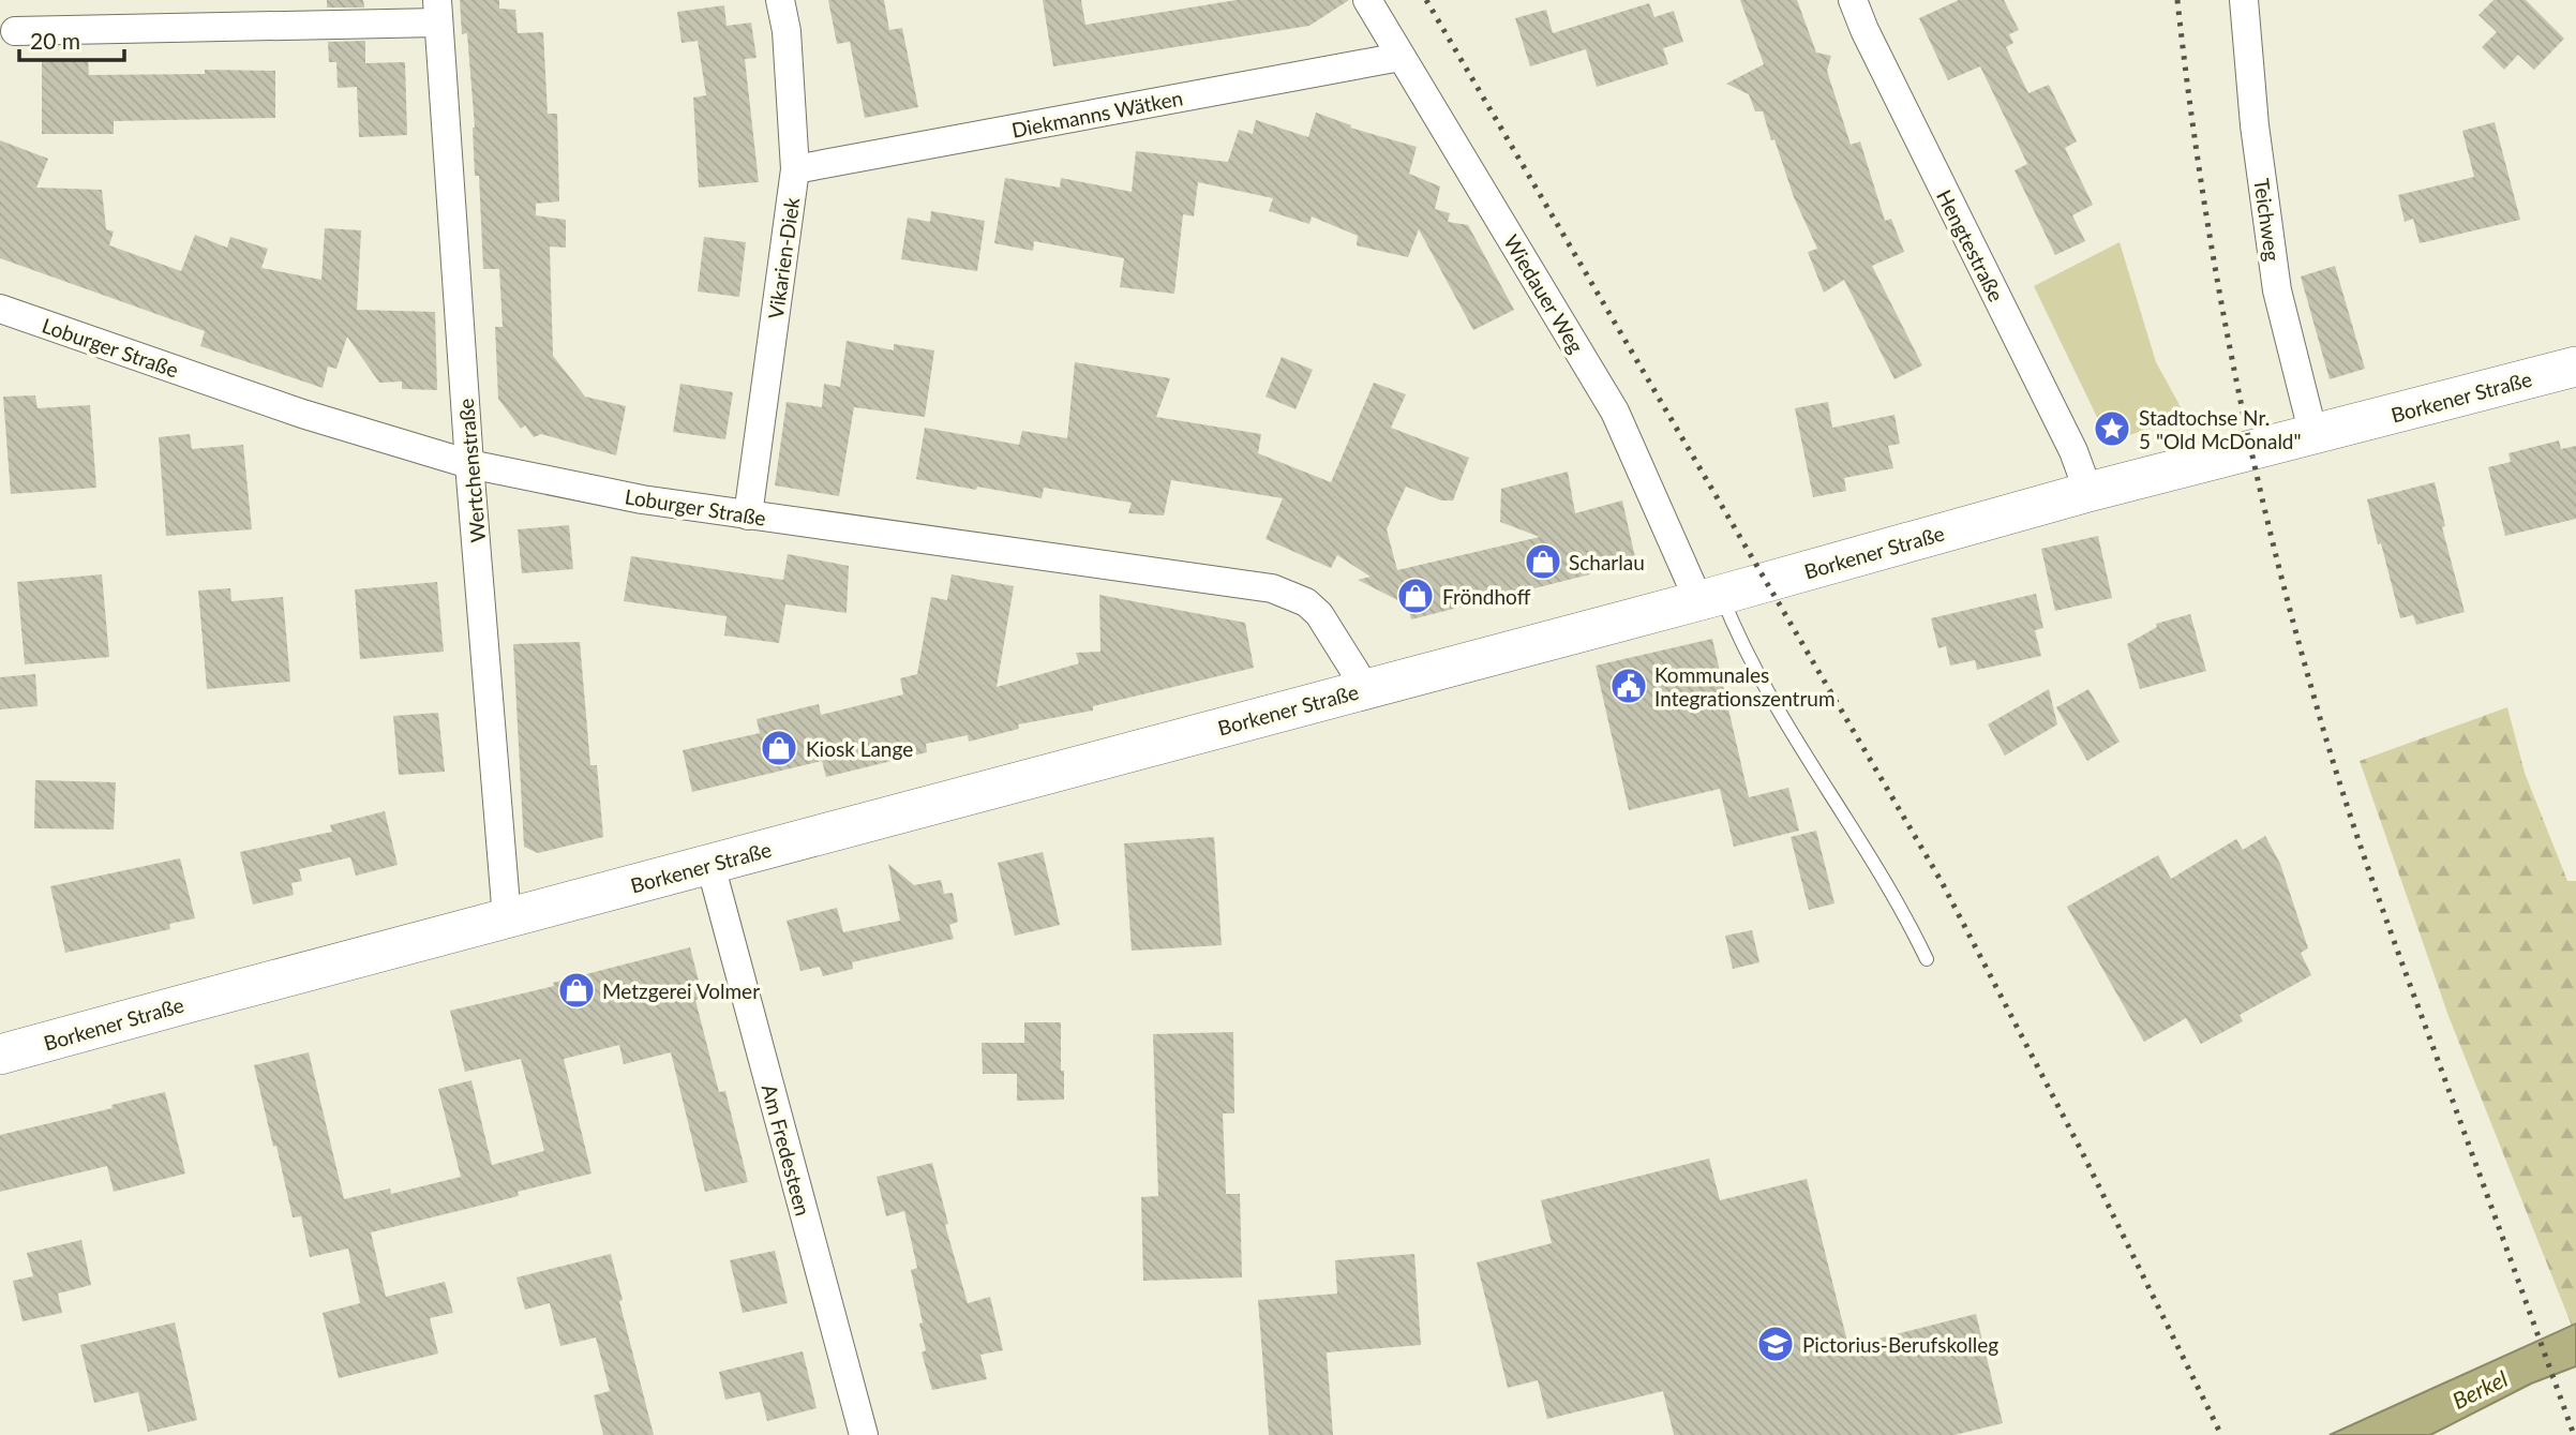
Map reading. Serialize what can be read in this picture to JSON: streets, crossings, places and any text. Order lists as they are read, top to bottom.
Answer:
{
  "streets": {
    "street": [
      "Diekmanns Wätken",
      "Teichweg",
      "Hengtestraße",
      "Vikarien-Diek",
      "Wiedauer Weg",
      "Loburger Straße",
      "Borkener Straße",
      "Wertchenstraße",
      "Am Fredesteen"
    ]
  },
  "crossings": [
    ["Diekmanns Wätken", "Vikarien-Diek"],
    ["Diekmanns Wätken", "Wiedauer Weg"],
    ["Teichweg", "Borkener Straße"],
    ["Hengtestraße", "Borkener Straße"],
    ["Vikarien-Diek", "Loburger Straße"],
    ["Wiedauer Weg", "Borkener Straße"],
    ["Loburger Straße", "Borkener Straße"],
    ["Loburger Straße", "Wertchenstraße"],
    ["Borkener Straße", "Wertchenstraße"],
    ["Borkener Straße", "Am Fredesteen"]
  ],
  "water": ["Berkel"],
  "places": {
    "place": ["Stadtochse Nr. 5 \"Old McDonald\""],
    "shop": [
      "Scharlau",
      "Fröndhoff",
      "Kiosk Lange",
      "Metzgerei Volmer"
    ],
    "public building": ["Kommunales Integrationszentrum"],
    "school or university": ["Pictorius-Berufskolleg"]
  },
  "scale_bar": "20 m"
}
